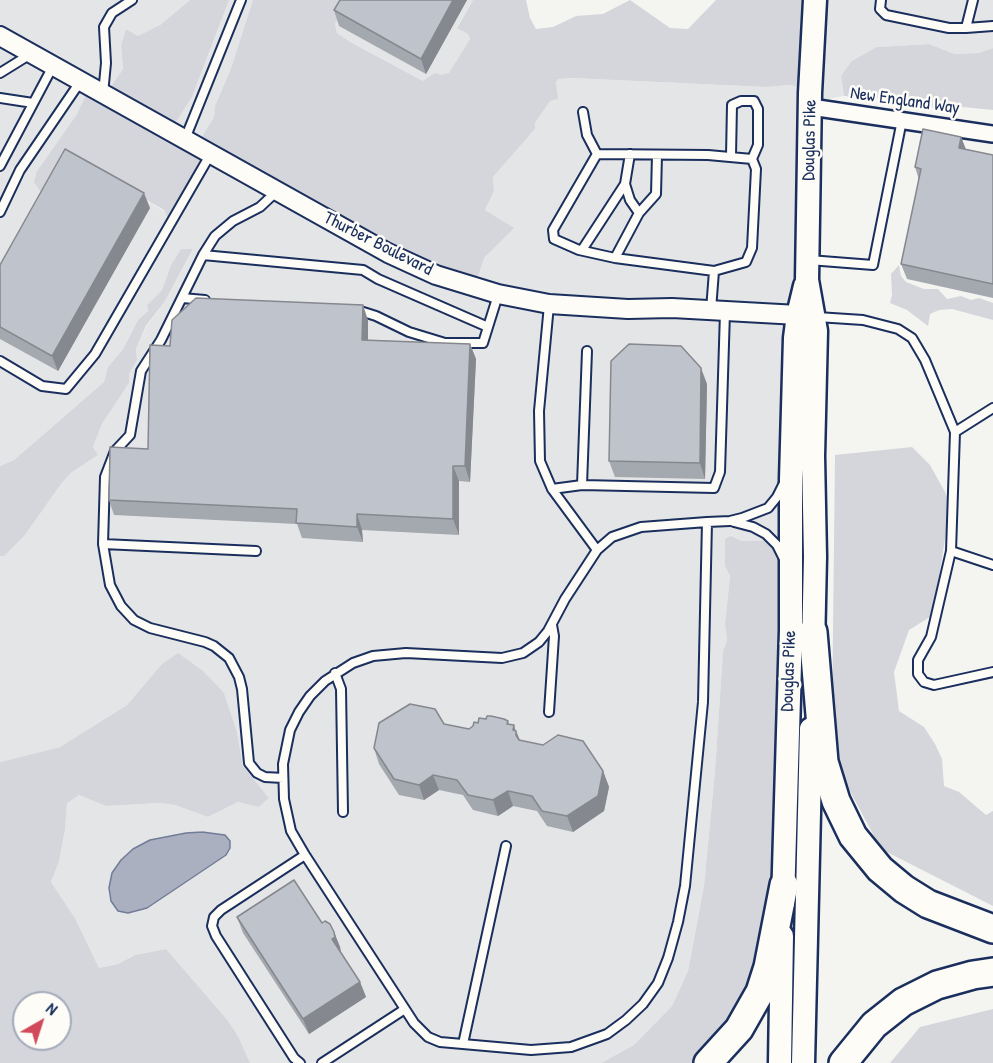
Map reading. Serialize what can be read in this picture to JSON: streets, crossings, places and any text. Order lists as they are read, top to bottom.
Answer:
{
  "streets": {
    "main road": ["Douglas Pike"],
    "street": ["New England Way", "Thurber Boulevard"]
  },
  "crossings": [
    ["New England Way", "Douglas Pike"],
    ["Douglas Pike", "Thurber Boulevard"]
  ],
  "north": "top right"
}
